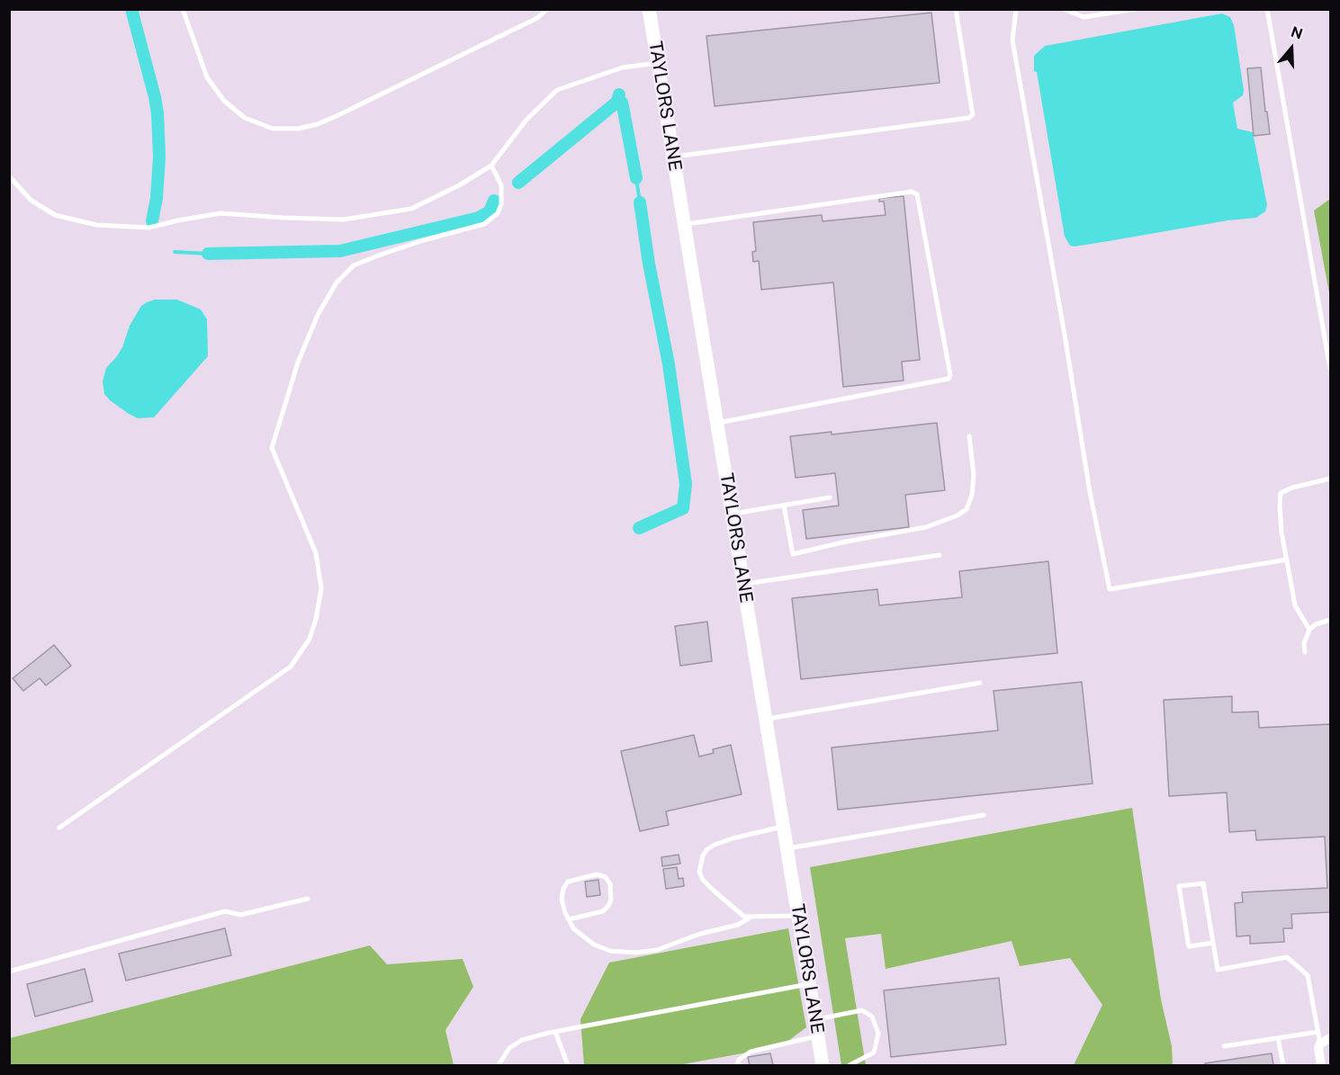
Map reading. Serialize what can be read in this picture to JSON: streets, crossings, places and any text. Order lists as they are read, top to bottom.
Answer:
{
  "streets": {
    "street": ["TAYLORS LANE"]
  },
  "north": "top"
}
